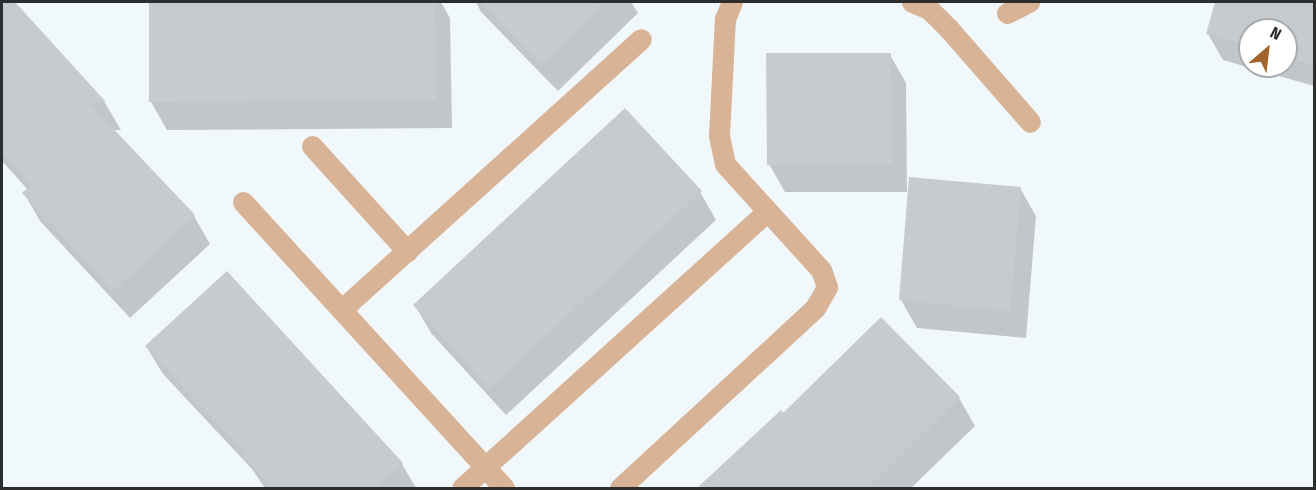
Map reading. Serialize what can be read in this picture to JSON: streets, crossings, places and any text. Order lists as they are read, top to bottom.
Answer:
{
  "north": "top right"
}
